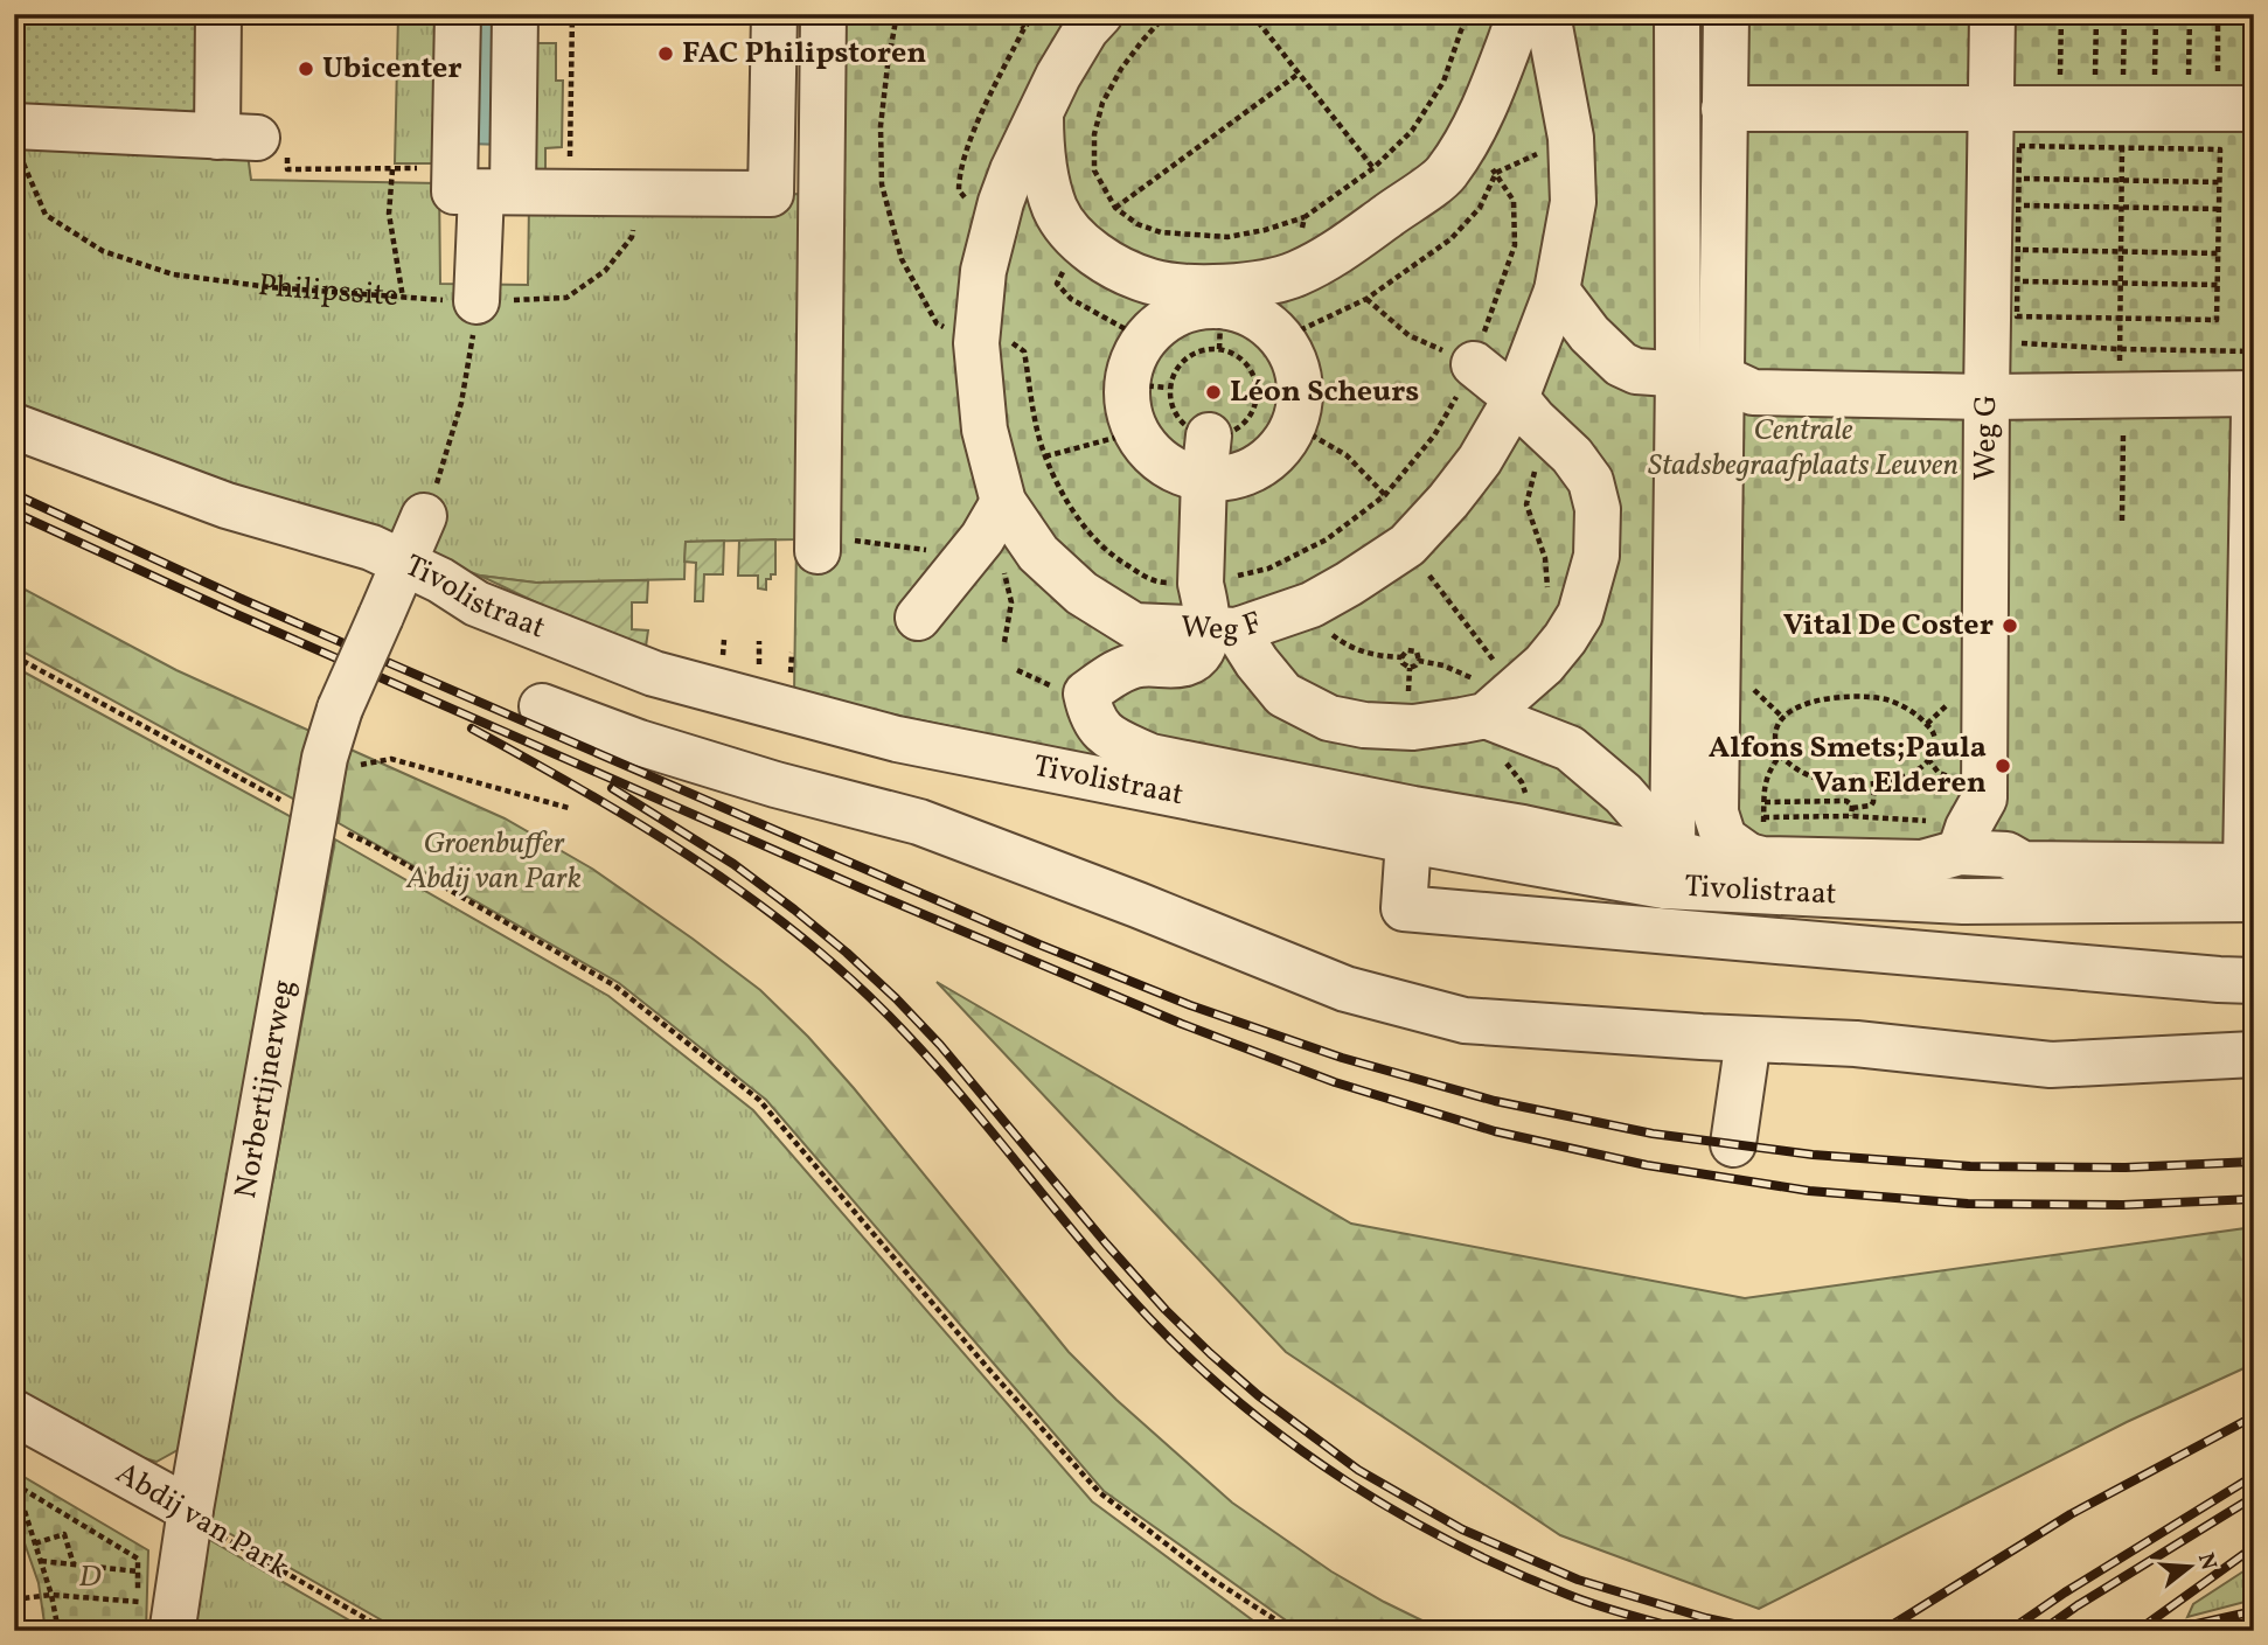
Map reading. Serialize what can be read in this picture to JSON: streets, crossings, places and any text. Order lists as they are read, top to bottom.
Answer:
{
  "streets": {
    "street": [
      "Weg G",
      "Tivolistraat",
      "Weg F",
      "Norbertijnerweg",
      "Abdij van Park"
    ],
    "path": ["Philipssite"]
  },
  "crossings": [
    ["Tivolistraat", "Norbertijnerweg"],
    ["Norbertijnerweg", "Abdij van Park"]
  ],
  "parks": ["Centrale Stadsbegraafplaats Leuven", "Groenbuffer Abdij van Park", "D"],
  "places": [
    "FAC Philipstoren",
    "Ubicenter",
    "Léon Scheurs",
    "Vital De Coster",
    "Alfons Smets;Paula Van Elderen"
  ],
  "north": "right"
}
